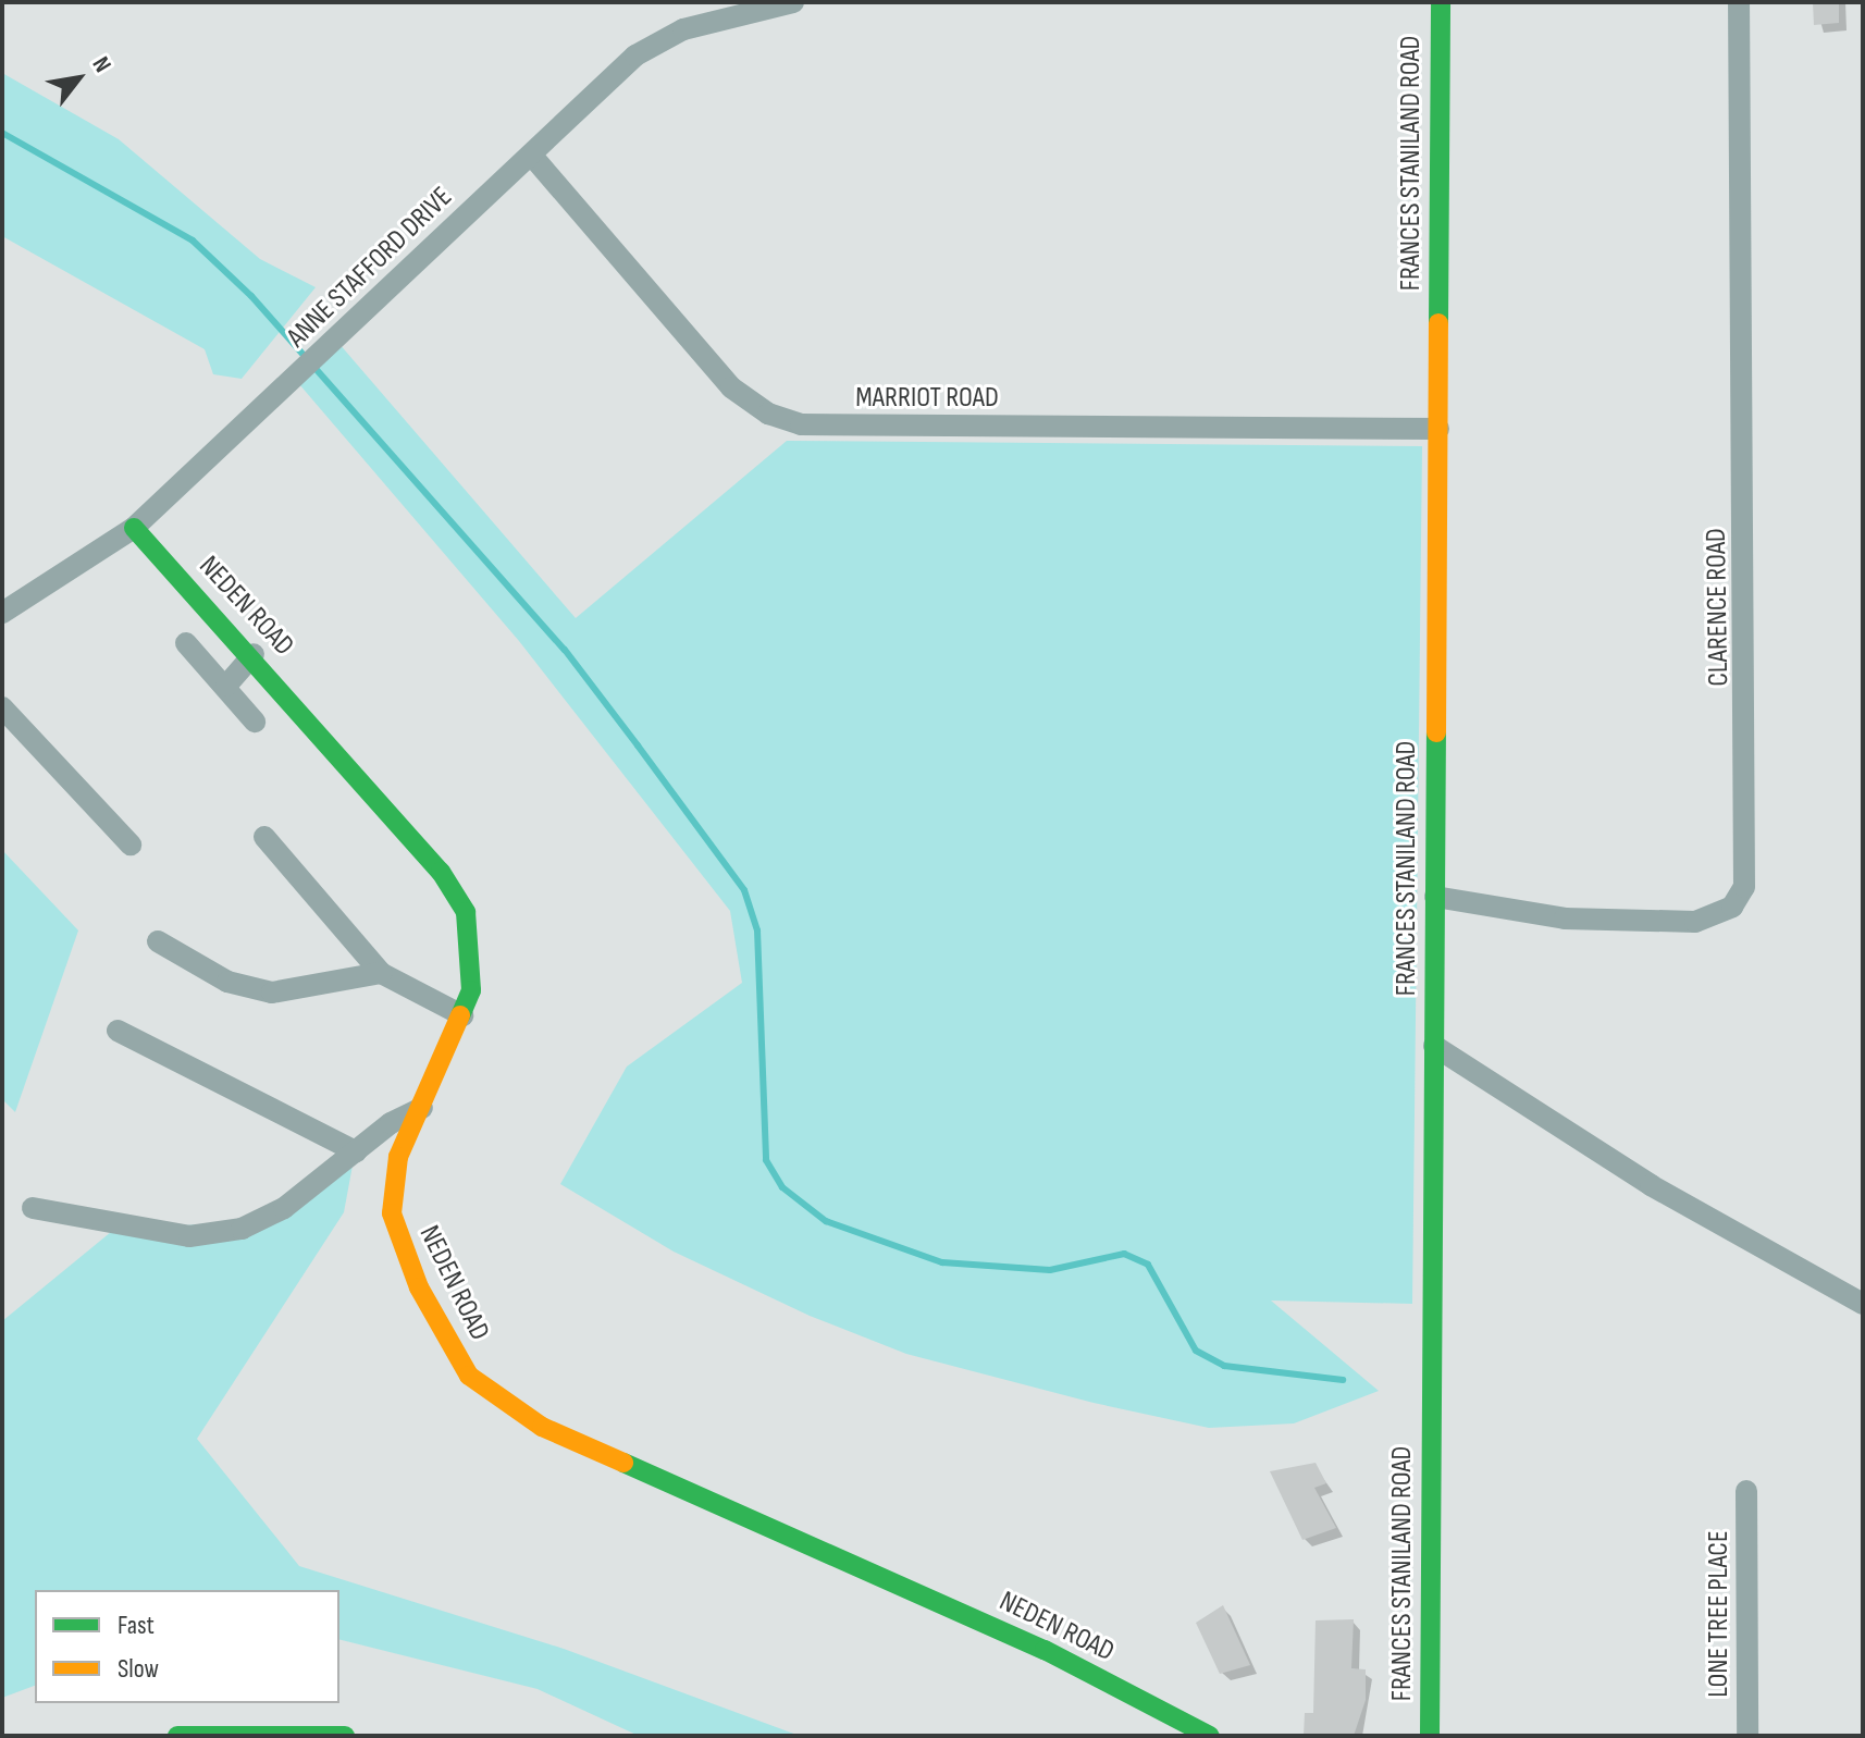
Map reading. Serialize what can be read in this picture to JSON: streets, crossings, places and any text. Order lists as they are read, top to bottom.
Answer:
{
  "streets": {
    "main road": ["FRANCES STANILAND ROAD", "NEDEN ROAD"],
    "street": [
      "ANNE STAFFORD DRIVE",
      "MARRIOT ROAD",
      "CLARENCE ROAD",
      "LONE TREE PLACE"
    ]
  },
  "crossings": [
    ["FRANCES STANILAND ROAD", "MARRIOT ROAD"],
    ["FRANCES STANILAND ROAD", "CLARENCE ROAD"],
    ["ANNE STAFFORD DRIVE", "MARRIOT ROAD"],
    ["ANNE STAFFORD DRIVE", "NEDEN ROAD"]
  ],
  "legend": ["Fast", "Slow"],
  "north": "top right"
}
